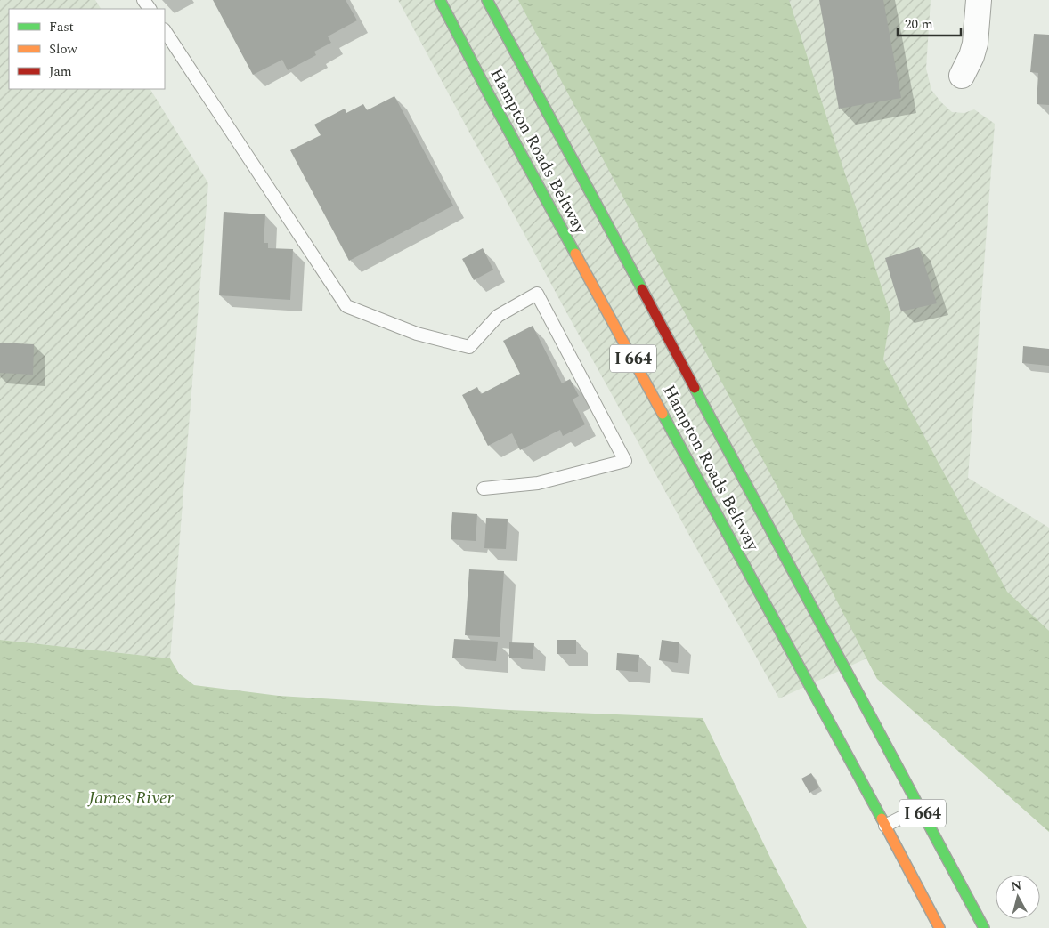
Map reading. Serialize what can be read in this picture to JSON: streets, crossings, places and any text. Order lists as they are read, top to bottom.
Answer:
{
  "streets": {
    "highway": ["Hampton Roads Beltway", "I 664"]
  },
  "water": ["James River"],
  "legend": ["Fast", "Slow", "Jam"],
  "scale_bar": "20 m",
  "north": "top"
}
